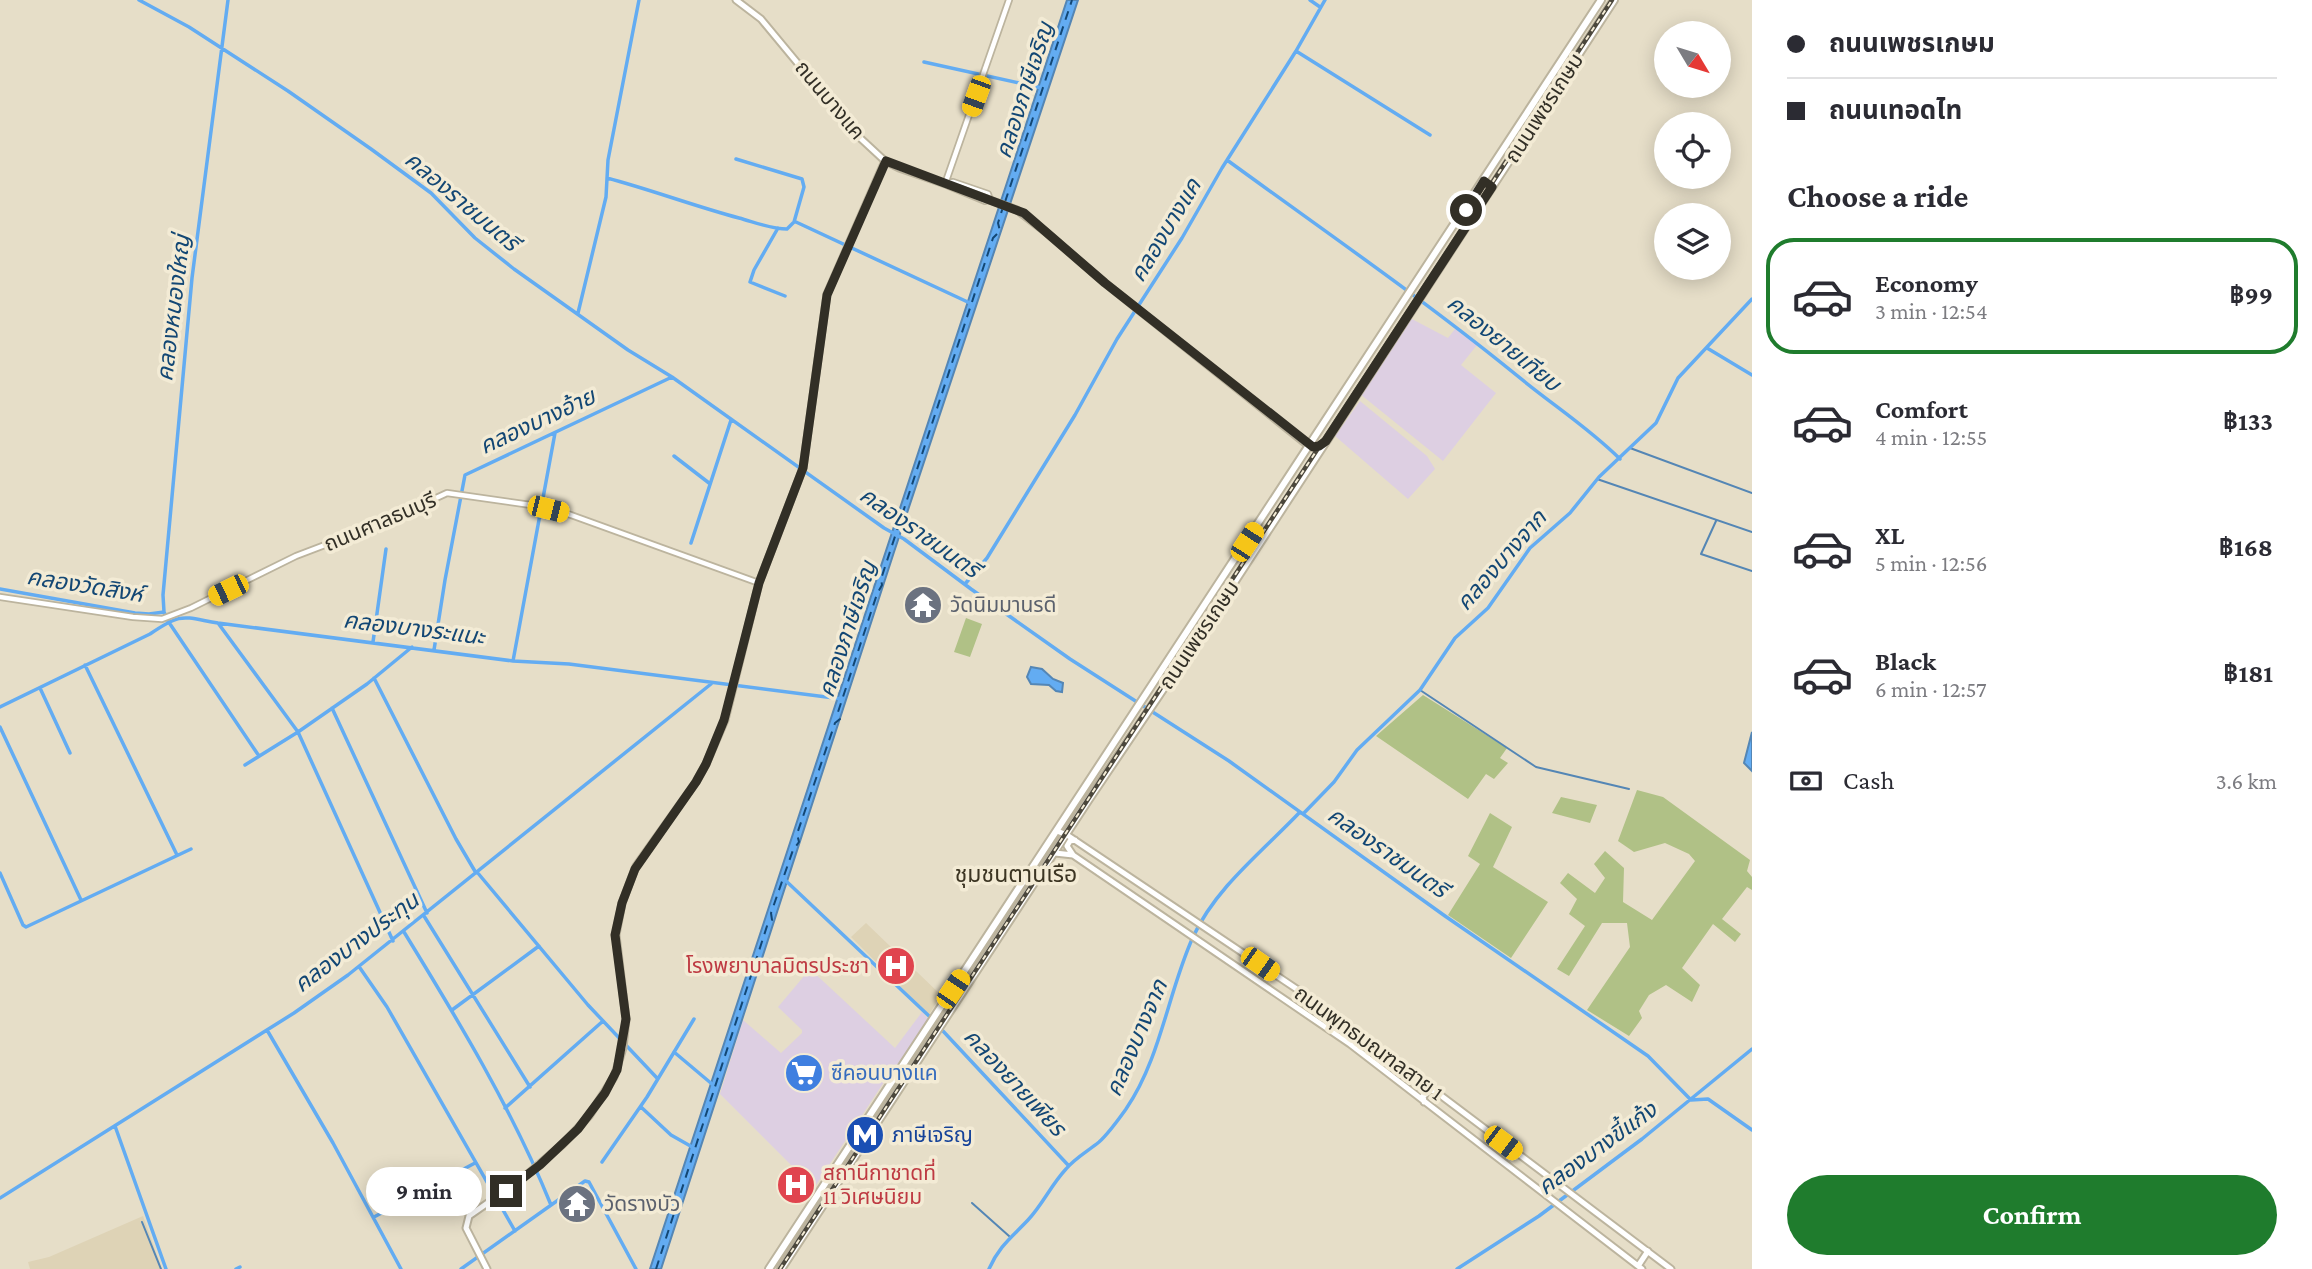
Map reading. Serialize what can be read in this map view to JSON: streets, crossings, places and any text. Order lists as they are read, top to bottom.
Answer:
{
  "streets": {
    "main road": ["ถนนบางแค", "ถนนเพชรเกษม", "ถนนพุทธมณฑลสาย 1"],
    "street": ["ถนนศาลธนบุรี"]
  },
  "crossings": [
    ["ถนนบางแค", "ถนนเพชรเกษม"],
    ["ถนนเพชรเกษม", "ถนนพุทธมณฑลสาย 1"]
  ],
  "districts": ["ชุมชนตานเรือ"],
  "water": [
    "คลองภาษีเจริญ",
    "คลองราชมนตรี",
    "คลองบางแค",
    "คลองหนองใหญ่",
    "คลองยายเทียบ",
    "คลองบางอ้าย",
    "คลองบางจาก",
    "คลองวัดสิงห์",
    "คลองบางระแนะ",
    "คลองบางประทุน",
    "คลองยายเพียร",
    "คลองบางขี้แก้ง"
  ],
  "places": {
    "temple": ["วัดนิมมานรดี", "วัดรางบัว"],
    "hospital": ["โรงพยาบาลมิตรประชา", "สถานีกาชาดที่ 11 วิเศษนิยม"],
    "supermarket": ["ซีคอนบางแค"],
    "metro station": ["ภาษีเจริญ"]
  },
  "north": "bottom right",
  "page": {
    "banner": ["ถนนเพชรเกษม", "ถนนเทอดไท"],
    "heading": "Choose a ride",
    "list": [
      {
        "name": "Economy",
        "note": "3 min · 12:54",
        "value": "฿99"
      },
      {
        "name": "Comfort",
        "note": "4 min · 12:55",
        "value": "฿133"
      },
      {
        "name": "XL",
        "note": "5 min · 12:56",
        "value": "฿168"
      },
      {
        "name": "Black",
        "note": "6 min · 12:57",
        "value": "฿181"
      }
    ],
    "pay": ["Cash", "3.6 km"],
    "buttons": "Confirm",
    "bubble": "9 min"
  }
}
